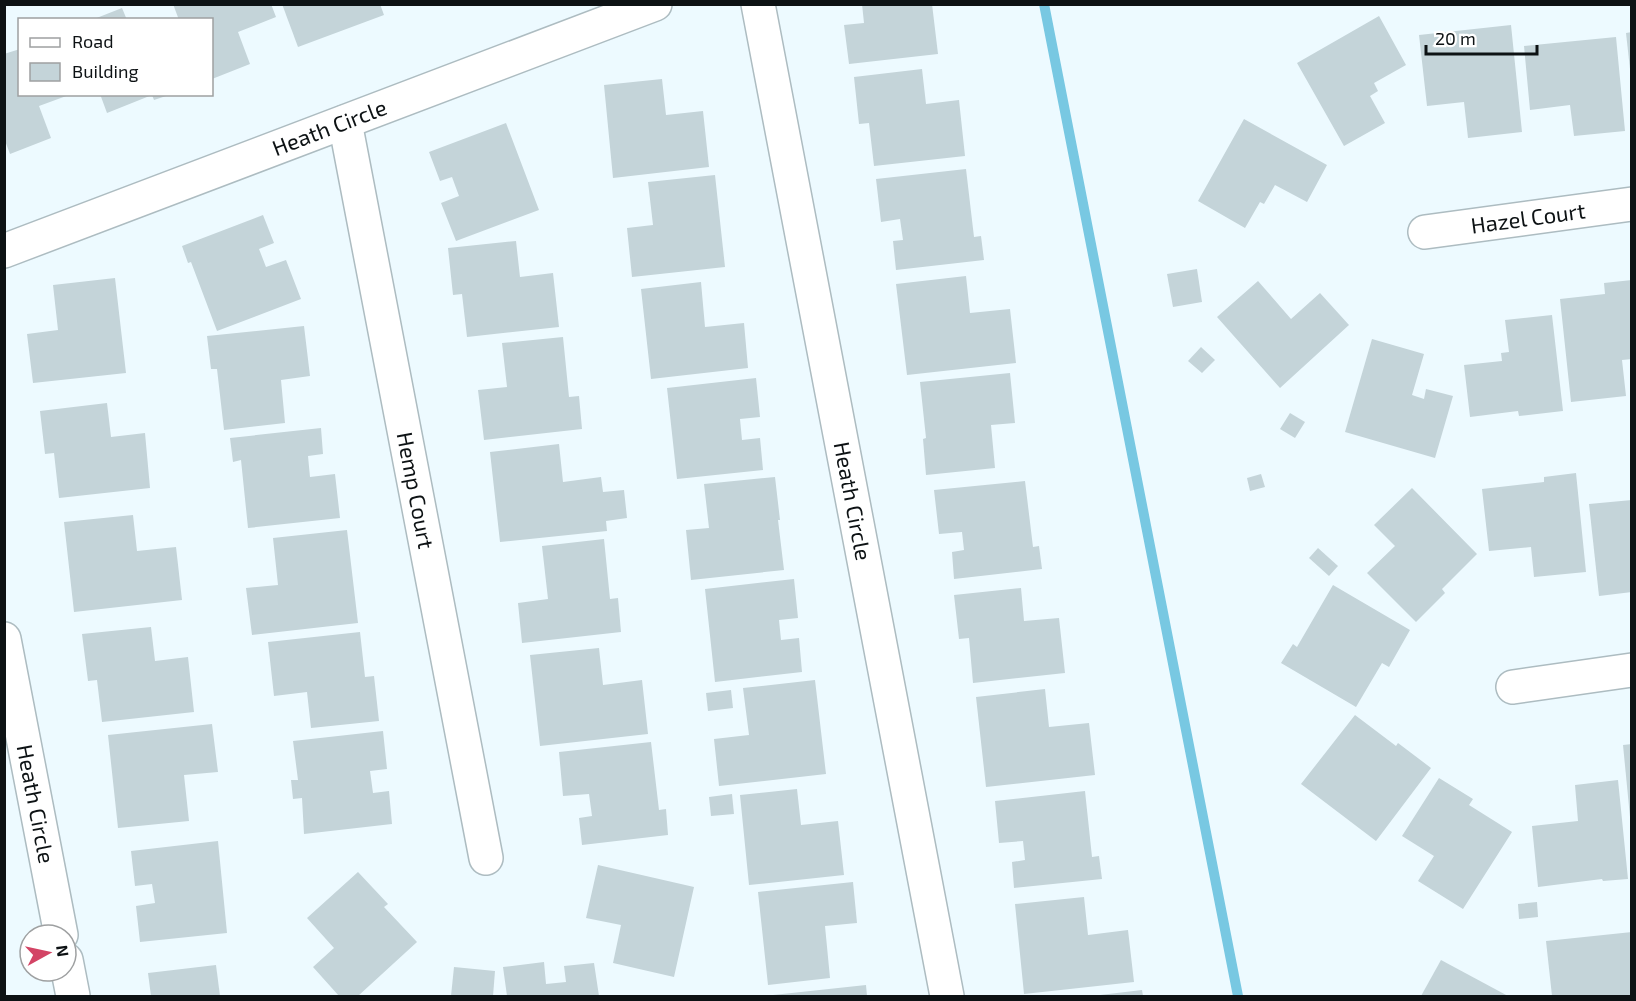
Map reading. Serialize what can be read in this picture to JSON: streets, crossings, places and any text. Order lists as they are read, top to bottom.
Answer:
{
  "streets": {
    "street": ["Heath Circle", "Hazel Court", "Hemp Court"]
  },
  "crossings": [
    ["Heath Circle", "Hemp Court"]
  ],
  "legend": ["Road", "Building"],
  "scale_bar": "20 m",
  "north": "right"
}
